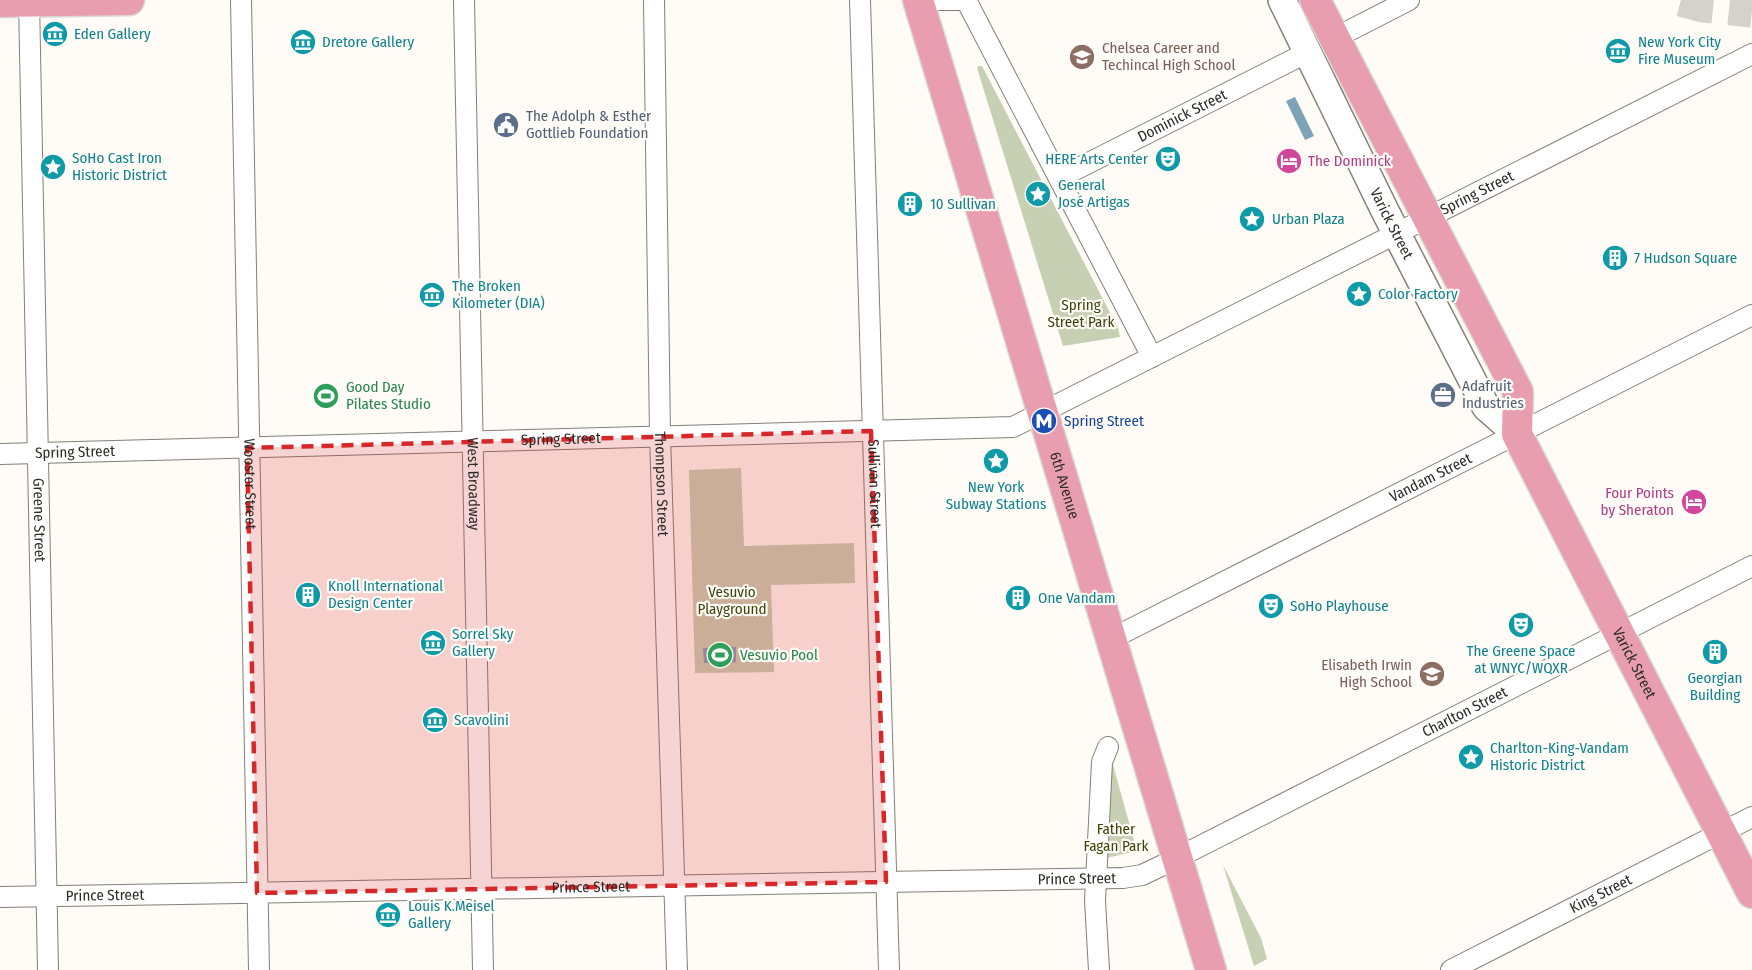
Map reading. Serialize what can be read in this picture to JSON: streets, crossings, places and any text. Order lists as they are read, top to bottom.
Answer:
{
  "streets": {
    "main road": ["Varick Street", "6th Avenue"],
    "street": [
      "Dominick Street",
      "Spring Street",
      "Vandam Street",
      "Wooster Street",
      "West Broadway",
      "Thompson Street",
      "Sullivan Street",
      "Greene Street",
      "Charlton Street",
      "Prince Street",
      "King Street"
    ]
  },
  "crossings": [
    ["Dominick Street", "Varick Street"],
    ["Spring Street", "Varick Street"],
    ["Spring Street", "Wooster Street"],
    ["Spring Street", "West Broadway"],
    ["Spring Street", "Thompson Street"],
    ["Spring Street", "Sullivan Street"],
    ["Spring Street", "6th Avenue"],
    ["Spring Street", "Greene Street"],
    ["Varick Street", "Vandam Street"],
    ["Varick Street", "Charlton Street"],
    ["Varick Street", "King Street"],
    ["Vandam Street", "6th Avenue"],
    ["Wooster Street", "Prince Street"],
    ["West Broadway", "Prince Street"],
    ["Thompson Street", "Prince Street"],
    ["Sullivan Street", "Prince Street"],
    ["6th Avenue", "Charlton Street"],
    ["6th Avenue", "Prince Street"],
    ["Greene Street", "Prince Street"],
    ["Charlton Street", "Prince Street"]
  ],
  "parks": ["Spring Street Park", "Vesuvio Playground", "Father Fagan Park"],
  "places": {
    "museum": [
      "Eden Gallery",
      "Dretore Gallery",
      "New York City Fire Museum",
      "The Broken Kilometer (DIA)",
      "Sorrel Sky Gallery",
      "Scavolini",
      "Louis K.Meisel Gallery"
    ],
    "school or university": ["Chelsea Career and Techincal High School", "Elisabeth Irwin High School"],
    "public building": ["The Adolph & Esther Gottlieb Foundation"],
    "theatre": ["HERE Arts Center", "SoHo Playhouse", "The Greene Space at WNYC/WQXR"],
    "hotel": ["The Dominick", "Four Points by Sheraton"],
    "place": [
      "SoHo Cast Iron Historic District",
      "General José Artigas",
      "Urban Plaza",
      "Color Factory",
      "New York Subway Stations",
      "Charlton-King-Vandam Historic District"
    ],
    "building": [
      "10 Sullivan",
      "7 Hudson Square",
      "Knoll International Design Center",
      "One Vandam",
      "Georgian Building"
    ],
    "office": ["Adafruit Industries"],
    "sports": ["Good Day Pilates Studio", "Vesuvio Pool"],
    "metro station": ["Spring Street"]
  }
}
